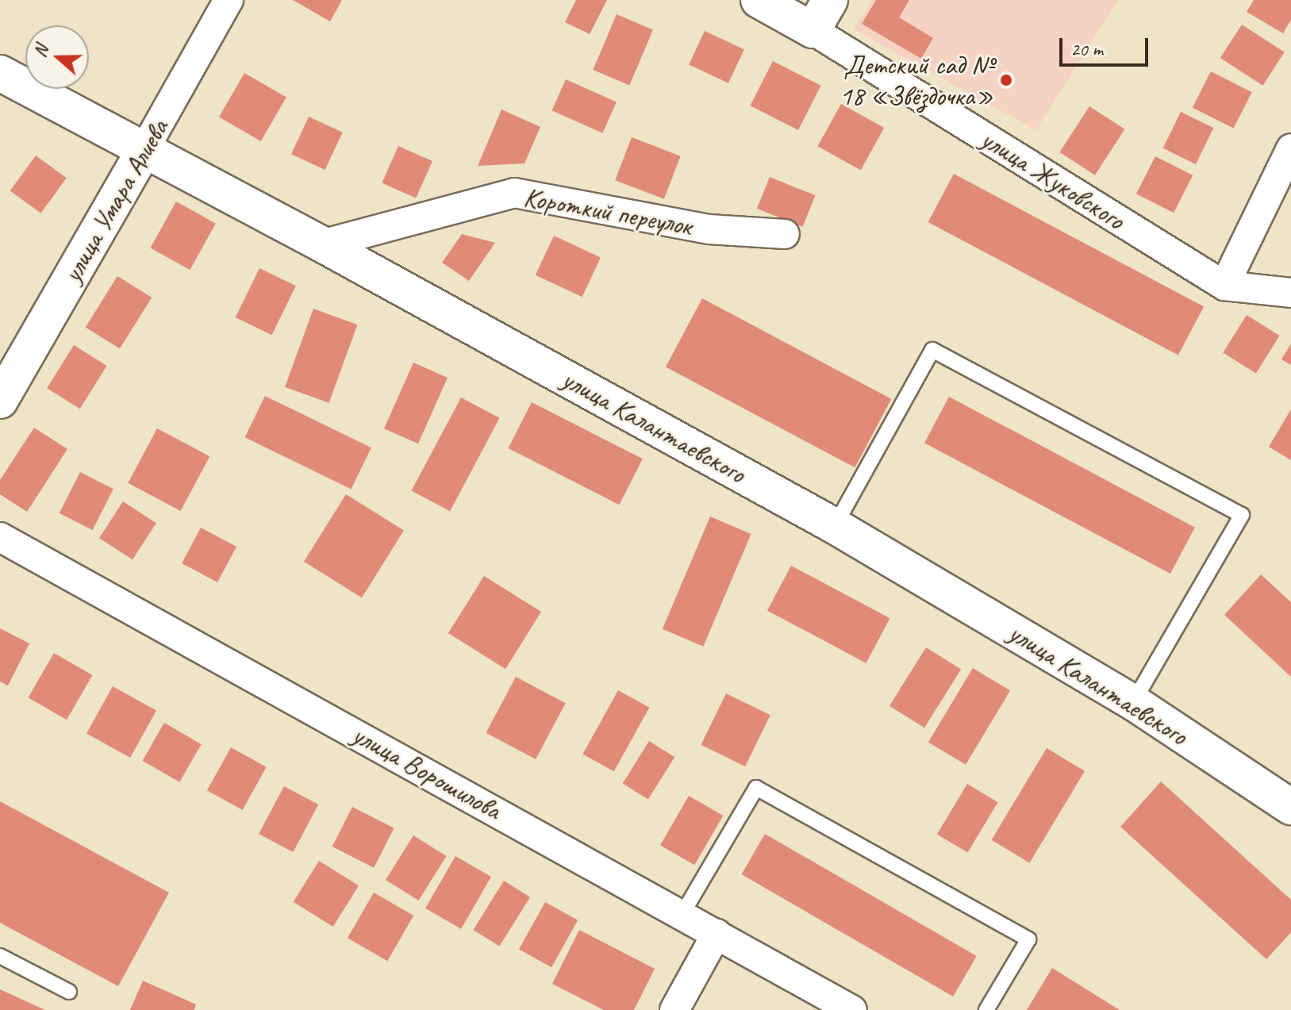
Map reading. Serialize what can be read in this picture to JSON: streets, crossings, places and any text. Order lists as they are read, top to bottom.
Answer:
{
  "streets": {
    "street": [
      "улица Жуковского",
      "улица Умара Алиева",
      "Короткий переулок",
      "улица Калантаевского",
      "улица Ворошилова"
    ]
  },
  "crossings": [
    ["улица Умара Алиева", "улица Калантаевского"],
    ["Короткий переулок", "улица Калантаевского"]
  ],
  "places": ["Детский сад № 18 «Звёздочка»"],
  "scale_bar": "20 m",
  "north": "left"
}
